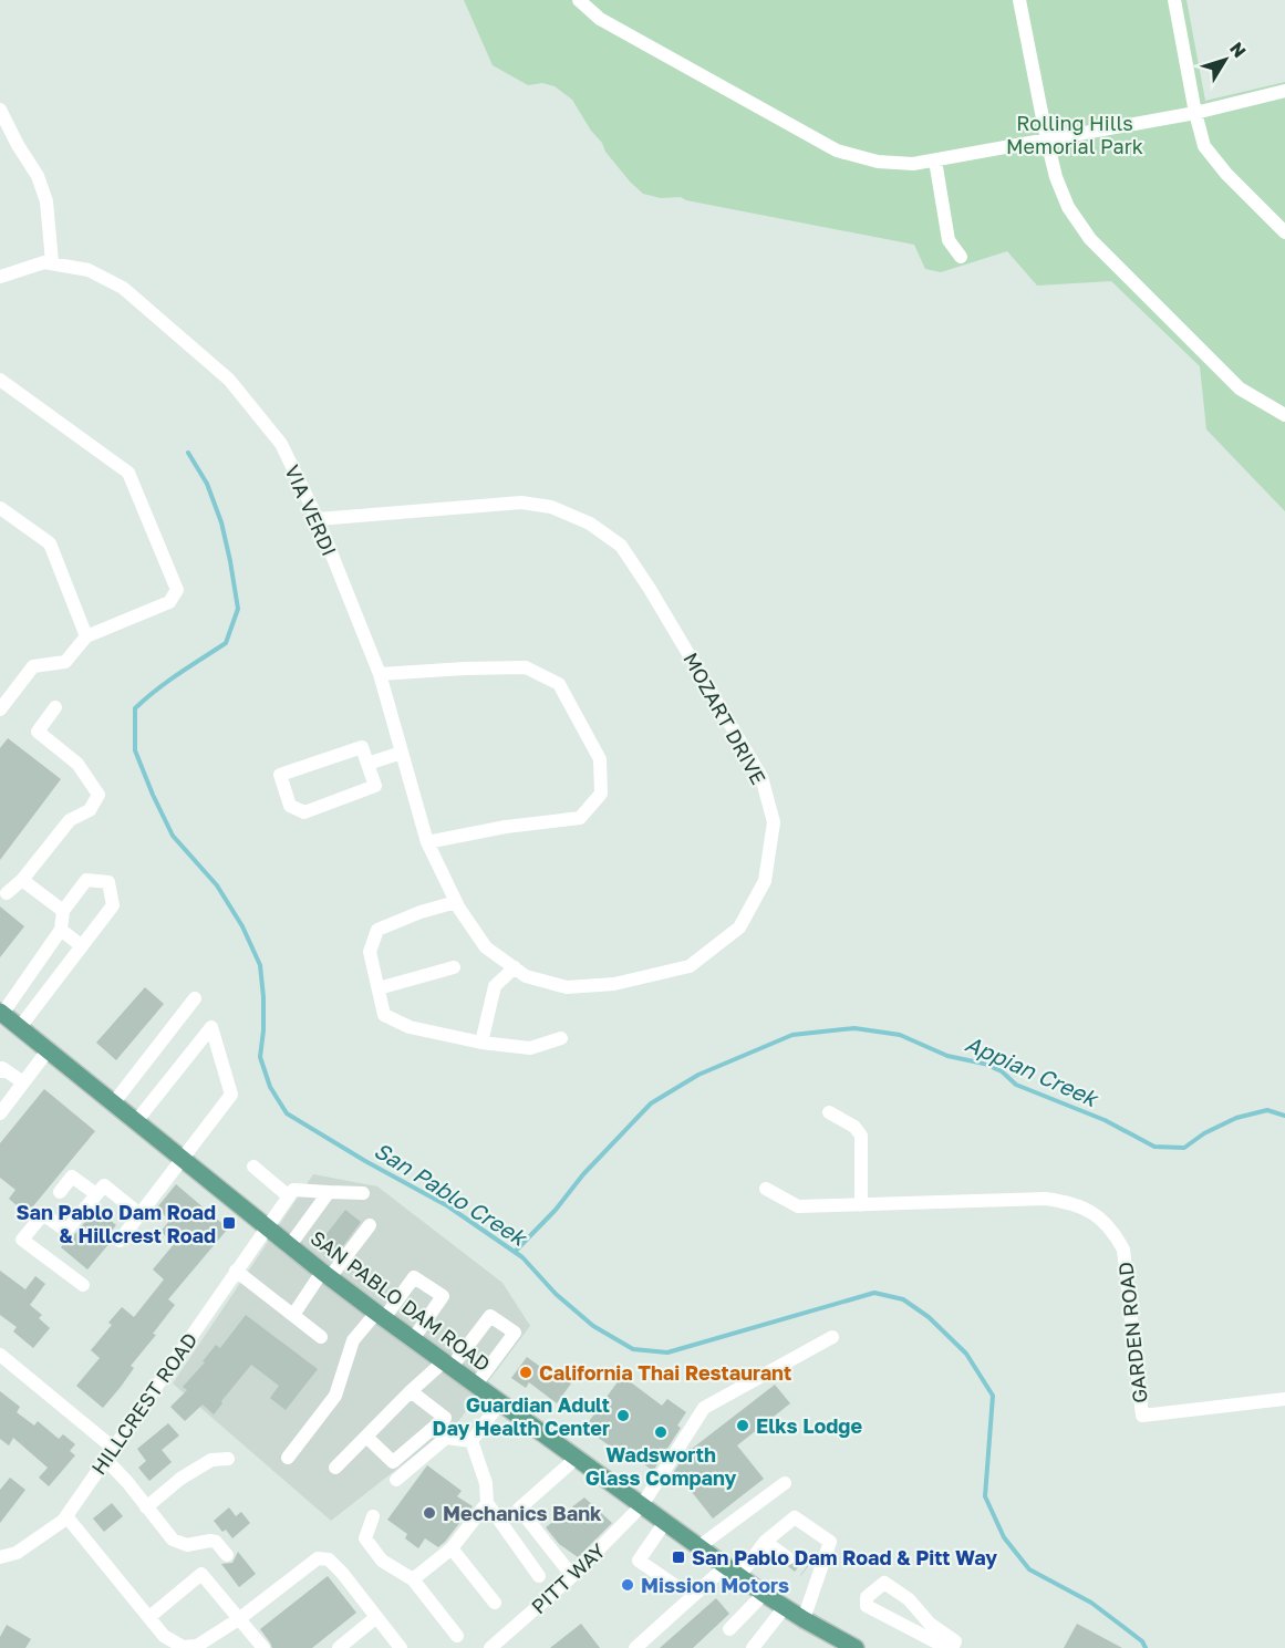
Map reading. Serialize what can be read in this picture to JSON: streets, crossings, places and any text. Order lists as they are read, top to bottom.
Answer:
{
  "streets": {
    "main road": ["SAN PABLO DAM ROAD"],
    "street": [
      "VIA VERDI",
      "MOZART DRIVE",
      "GARDEN ROAD",
      "HILLCREST ROAD",
      "PITT WAY"
    ]
  },
  "crossings": [
    ["VIA VERDI", "MOZART DRIVE"],
    ["SAN PABLO DAM ROAD", "HILLCREST ROAD"],
    ["SAN PABLO DAM ROAD", "PITT WAY"]
  ],
  "water": ["Appian Creek", "San Pablo Creek"],
  "parks": ["Rolling Hills Memorial Park"],
  "places": {
    "transit": ["San Pablo Dam Road & Hillcrest Road", "San Pablo Dam Road & Pitt Way"],
    "other": [
      "California Thai Restaurant",
      "Guardian Adult Day Health Center",
      "Elks Lodge",
      "Wadsworth Glass Company",
      "Mechanics Bank",
      "Mission Motors"
    ]
  },
  "north": "top right"
}
